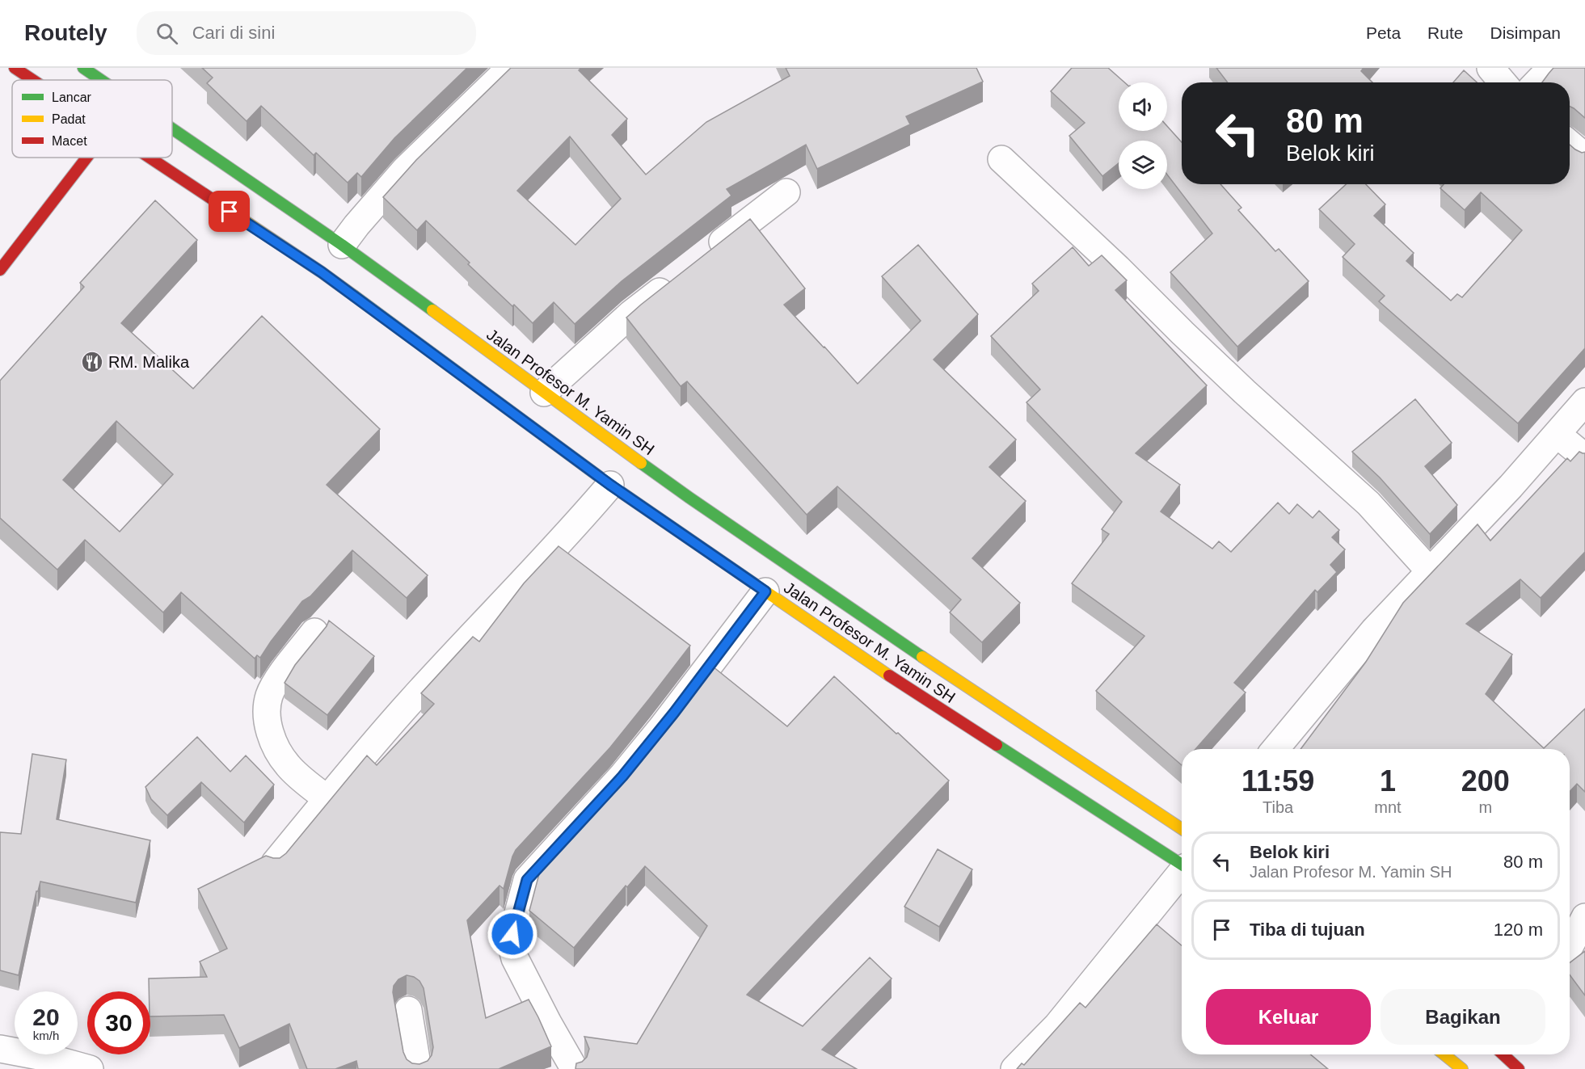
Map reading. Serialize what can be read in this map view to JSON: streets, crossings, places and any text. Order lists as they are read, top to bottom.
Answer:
{
  "streets": {
    "main road": ["Jalan Profesor M. Yamin SH"]
  },
  "places": {
    "restaurant": ["RM. Malika"]
  },
  "legend": ["Lancar", "Padat", "Macet"],
  "page": {
    "header": "Routely",
    "search": "Cari di sini",
    "nav": ["Peta", "Rute", "Disimpan"],
    "turn": ["80 m", "Belok kiri"],
    "eta": [
      "11:59",
      "Tiba",
      "1",
      "mnt",
      "200",
      "m"
    ],
    "list": [
      {
        "name": "Belok kiri",
        "note": "Jalan Profesor M. Yamin SH",
        "value": "80 m"
      },
      {
        "name": "Tiba di tujuan",
        "value": "120 m"
      }
    ],
    "buttons": ["Keluar", "Bagikan"],
    "speed": "20 km/h",
    "limit": "30"
  }
}
